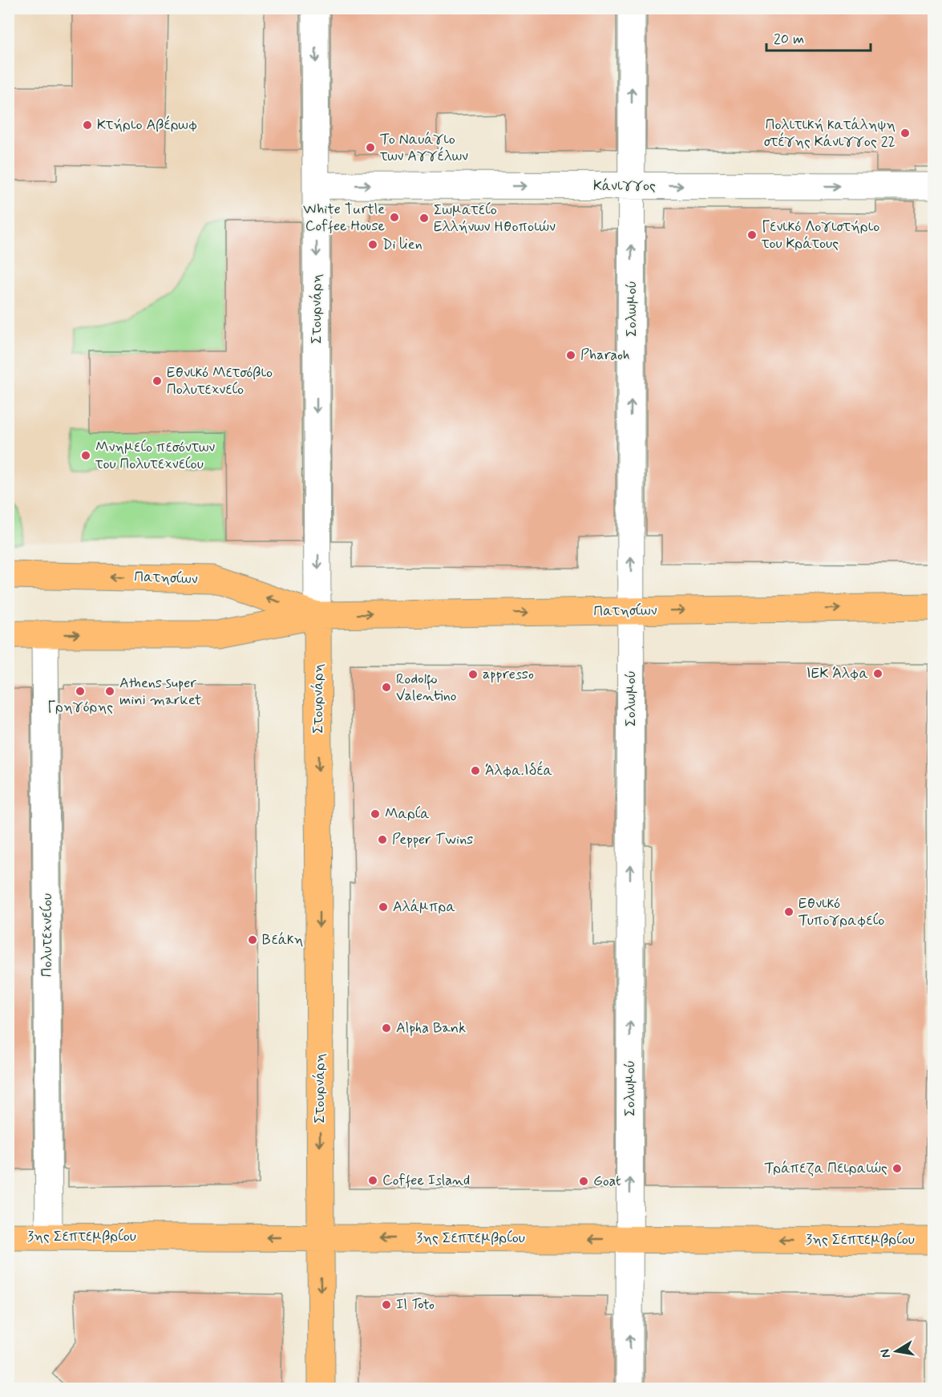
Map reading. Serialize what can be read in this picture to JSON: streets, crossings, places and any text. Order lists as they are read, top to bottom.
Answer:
{
  "streets": {
    "main road": ["Στουρνάρη", "Πατησίων", "3ης Σεπτεμβρίου"],
    "street": ["Κάνιγγος", "Σολωμού", "Πολυτεχνείου"]
  },
  "crossings": [
    ["Κάνιγγος", "Στουρνάρη"],
    ["Κάνιγγος", "Σολωμού"],
    ["Στουρνάρη", "Πατησίων"],
    ["Στουρνάρη", "3ης Σεπτεμβρίου"],
    ["Σολωμού", "Πατησίων"],
    ["Σολωμού", "3ης Σεπτεμβρίου"],
    ["Πατησίων", "Πολυτεχνείου"],
    ["Πολυτεχνείου", "3ης Σεπτεμβρίου"]
  ],
  "one_way": [
    "Κάνιγγος",
    "Στουρνάρη",
    "Σολωμού",
    "3ης Σεπτεμβρίου"
  ],
  "places": [
    "Κτήριο Αβέρωφ",
    "Πολιτική κατάληψη στέγης Κάνιγγος 22",
    "Το Ναυάγιο των Αγγέλων",
    "White Turtle Coffee House",
    "Σωματείο Ελλήνων Ηθοποιών",
    "Γενικό Λογιστήριο του Κράτους",
    "Di lien",
    "Pharaoh",
    "Εθνικό Μετσόβιο Πολυτεχνείο",
    "Μνημείο πεσόντων του Πολυτεχνείου",
    "ΙΕΚ Άλφα",
    "appresso",
    "Rodolfo Valentino",
    "Γρηγόρης",
    "Athens super mini market",
    "Άλφα.Ιδέα",
    "Μαρία",
    "Pepper Twins",
    "Αλάμπρα",
    "Εθνικό Τυπογραφείο",
    "Βεάκη",
    "Alpha Bank",
    "Τράπεζα Πειραιώς",
    "Coffee Island",
    "Goat",
    "Il Toto"
  ],
  "scale_bar": "20 m",
  "north": "left"
}
